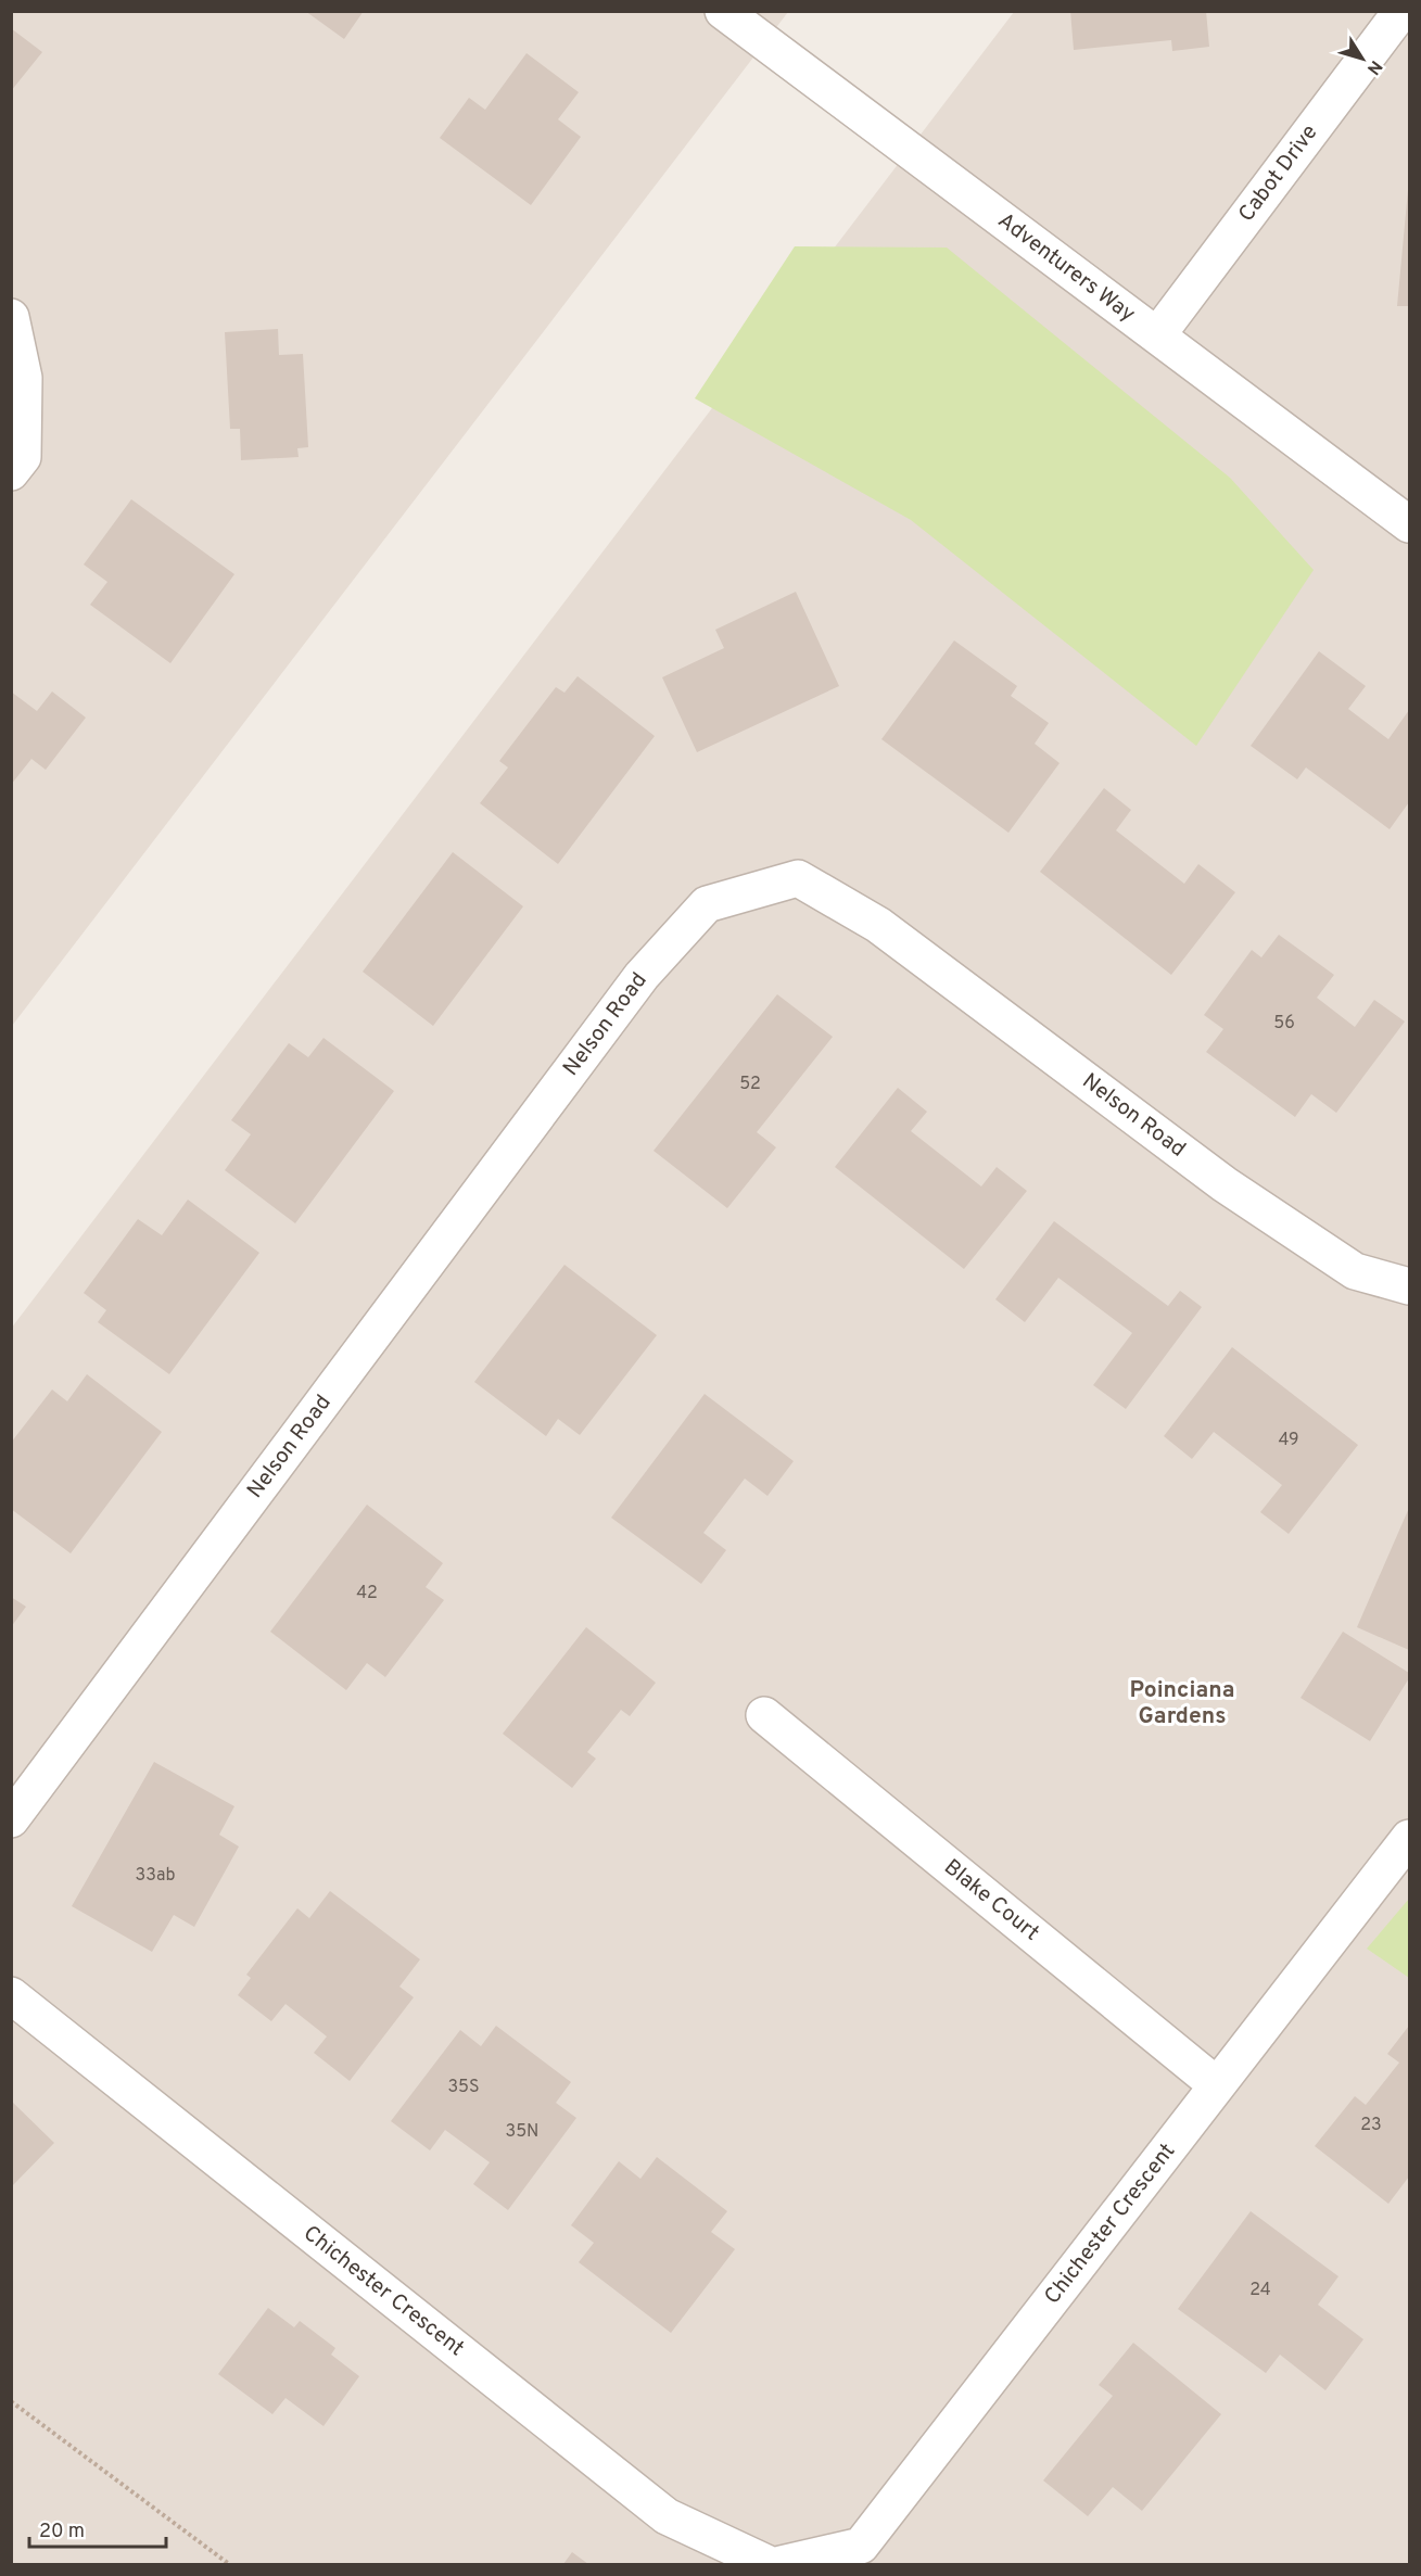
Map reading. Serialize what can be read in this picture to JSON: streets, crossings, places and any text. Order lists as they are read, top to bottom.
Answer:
{
  "streets": {
    "street": [
      "Cabot Drive",
      "Adventurers Way",
      "Nelson Road",
      "Blake Court",
      "Chichester Crescent"
    ]
  },
  "crossings": [
    ["Cabot Drive", "Adventurers Way"],
    ["Blake Court", "Chichester Crescent"]
  ],
  "districts": ["Poinciana Gardens"],
  "house_numbers": [
    "56",
    "52",
    "49",
    "42",
    "33ab",
    "35S",
    "23",
    "35N",
    "24"
  ],
  "scale_bar": "20 m",
  "north": "bottom right"
}
